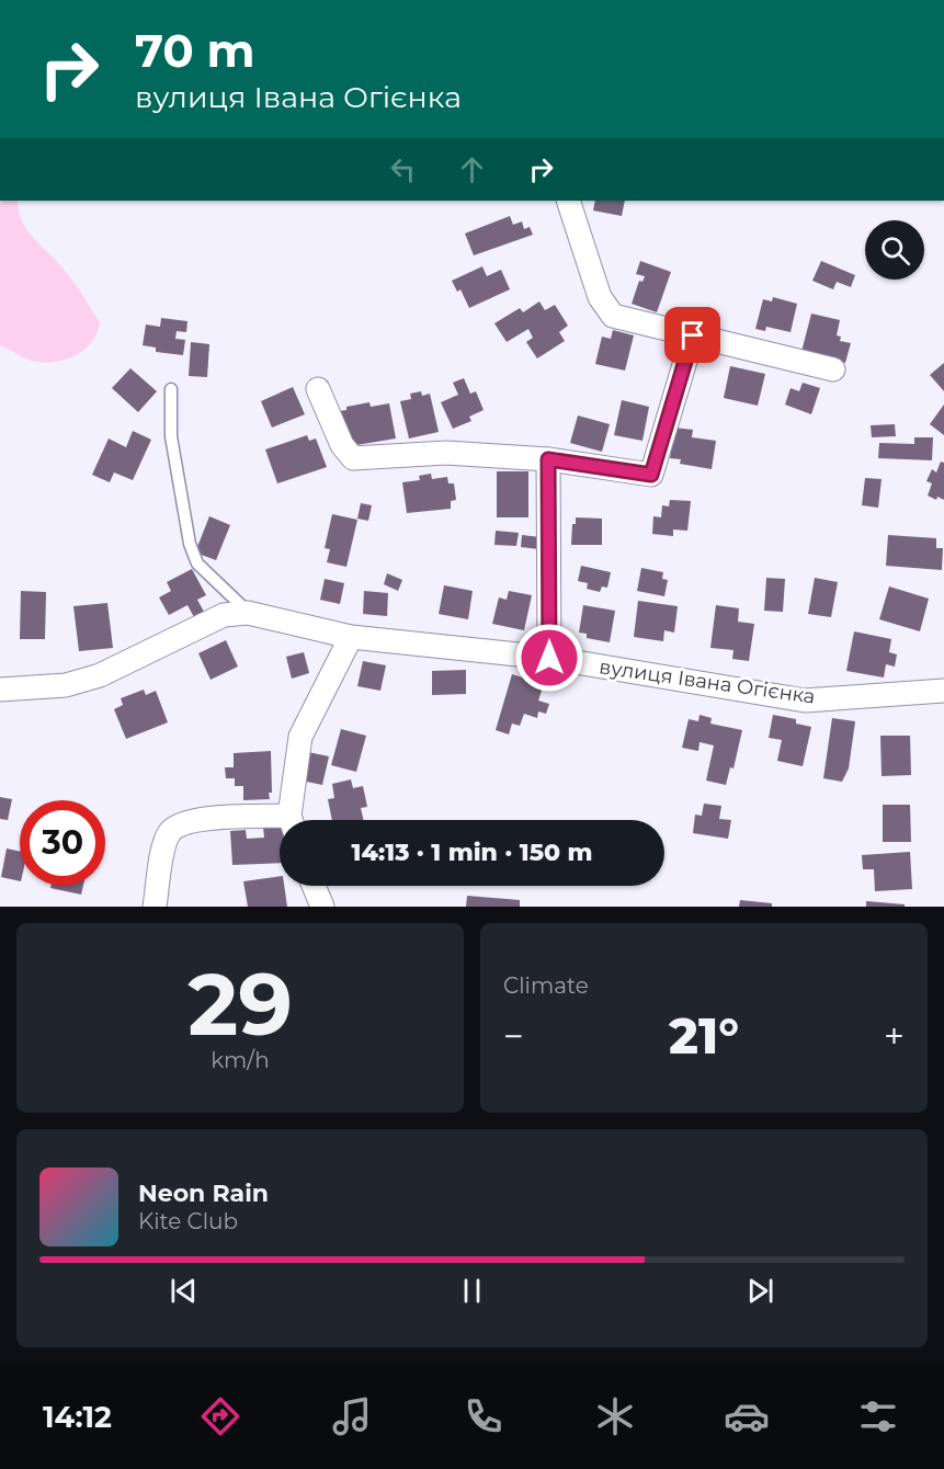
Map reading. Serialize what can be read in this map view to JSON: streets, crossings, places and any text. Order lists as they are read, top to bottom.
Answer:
{
  "streets": {
    "street": ["вулиця Івана Огієнка"]
  },
  "page": {
    "turn": ["70 m", "вулиця Івана Огієнка"],
    "limit": "30",
    "trip": "14:13 · 1 min · 150 m",
    "tile": [
      ["29", "km/h"],
      "Climate"
    ],
    "heat": ["−", "21°", "+"],
    "song": ["Neon Rain", "Kite Club"],
    "tabs": "14:12"
  }
}
